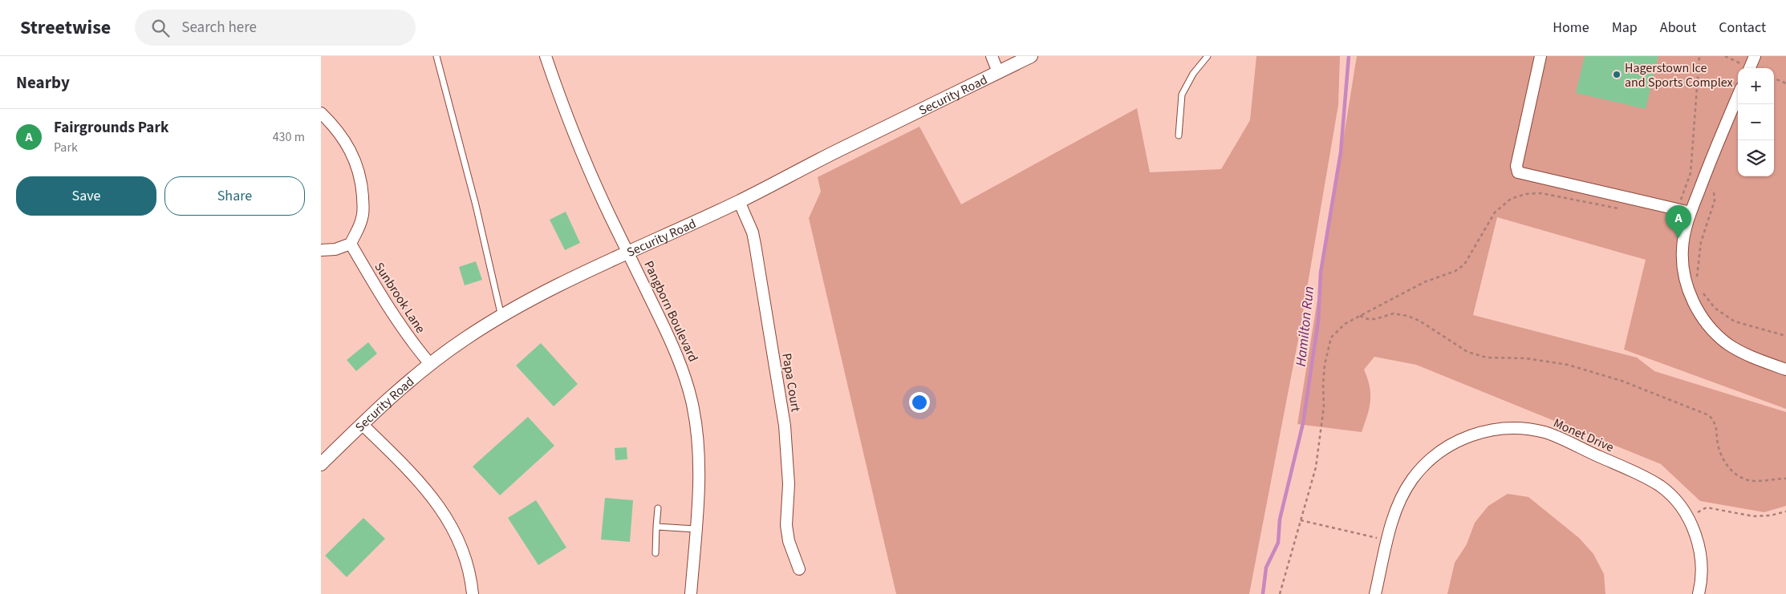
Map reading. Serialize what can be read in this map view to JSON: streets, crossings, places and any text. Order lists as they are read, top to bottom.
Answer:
{
  "streets": {
    "street": [
      "Security Road",
      "Sunbrook Lane",
      "Pangborn Boulevard",
      "Papa Court",
      "Monet Drive"
    ]
  },
  "crossings": [
    ["Security Road", "Sunbrook Lane"],
    ["Security Road", "Pangborn Boulevard"],
    ["Security Road", "Papa Court"]
  ],
  "water": ["Hamilton Run"],
  "places": ["Hagerstown Ice and Sports Complex"],
  "page": {
    "header": "Streetwise",
    "search": "Search here",
    "nav": [
      "Home",
      "Map",
      "About",
      "Contact"
    ],
    "heading": "Nearby",
    "map_buttons": ["+", "−"],
    "list": [
      {
        "mark": "A",
        "name": "Fairgrounds Park",
        "note": "Park",
        "value": "430 m"
      }
    ],
    "buttons": ["Save", "Share"],
    "pins": "A"
  }
}
